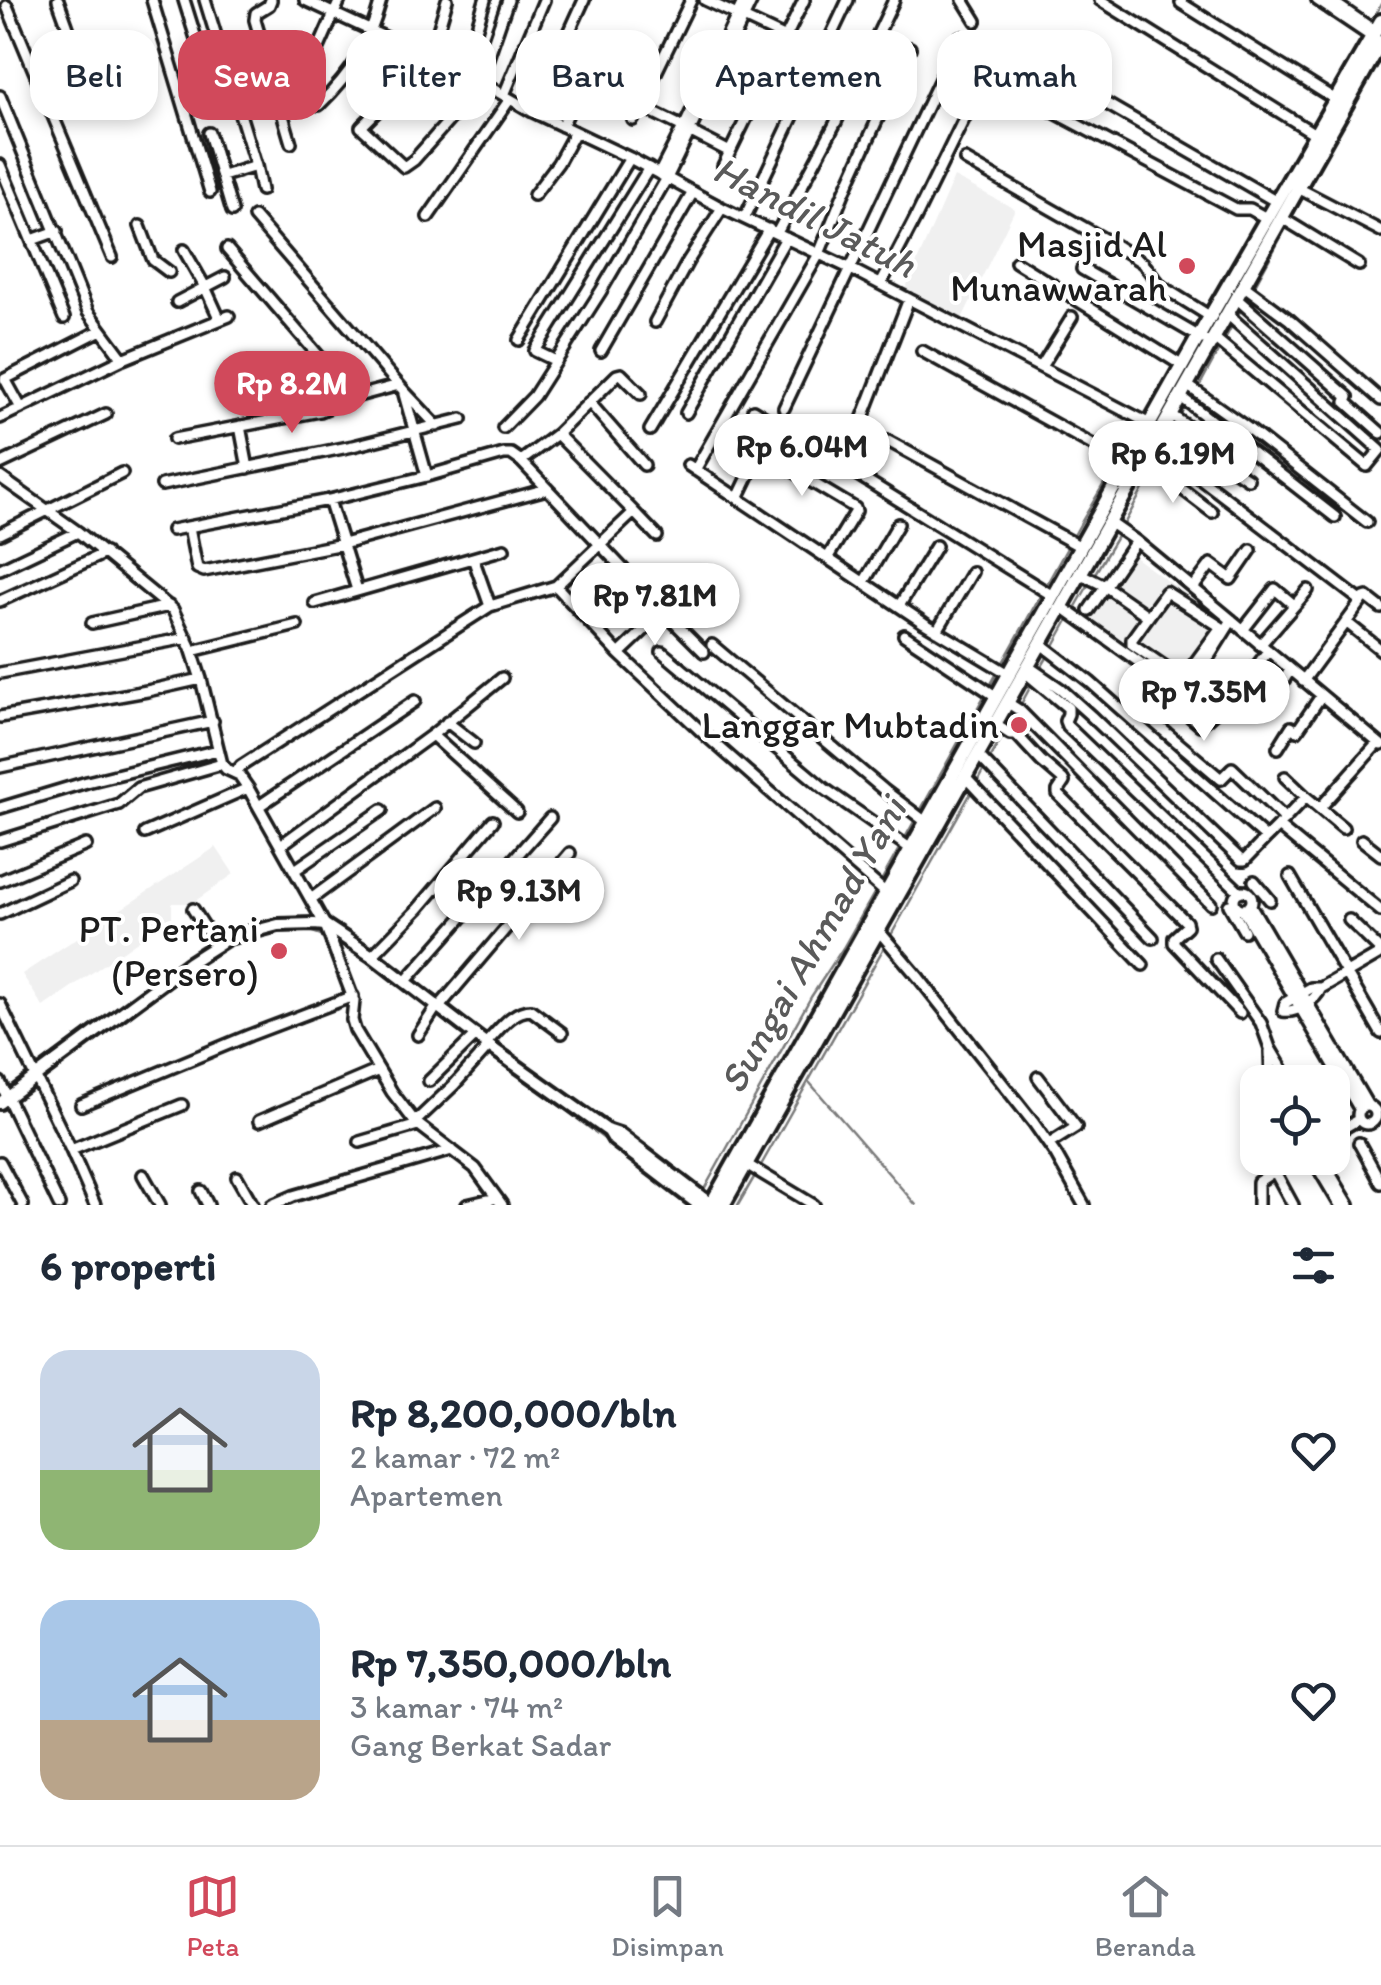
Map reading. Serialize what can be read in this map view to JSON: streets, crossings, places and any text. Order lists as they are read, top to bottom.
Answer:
{
  "water": ["Handil Jatuh", "Sungai Ahmad Yani"],
  "places": ["Masjid Al Munawwarah", "Langgar Mubtadin", "PT. Pertani (Persero)"],
  "page": {
    "chip": [
      "Beli",
      "Sewa",
      "Filter",
      "Baru",
      "Apartemen",
      "Rumah"
    ],
    "price": [
      "Rp 8.2M",
      "Rp 6.04M",
      "Rp 6.19M",
      "Rp 7.81M",
      "Rp 7.35M",
      "Rp 9.13M"
    ],
    "heading": "6 properti",
    "list": [
      {
        "name": "Rp 8,200,000/bln",
        "note": "2 kamar · 72 m² · Apartemen"
      },
      {
        "name": "Rp 7,350,000/bln",
        "note": "3 kamar · 74 m² · Gang Berkat Sadar"
      }
    ],
    "tabs": ["Peta", "Disimpan", "Beranda"]
  }
}
